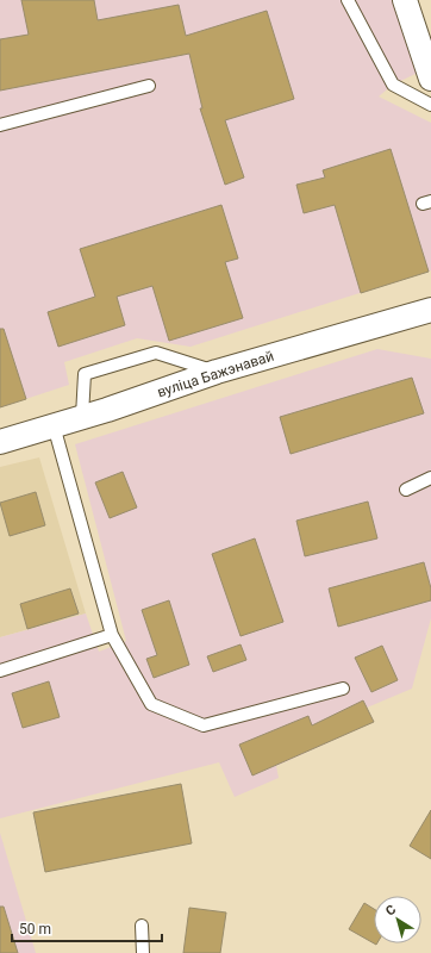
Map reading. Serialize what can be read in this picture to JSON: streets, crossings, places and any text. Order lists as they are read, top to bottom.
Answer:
{
  "streets": {
    "street": ["вуліца Бажэнавай"]
  },
  "scale_bar": "50 m",
  "north": "top left"
}
